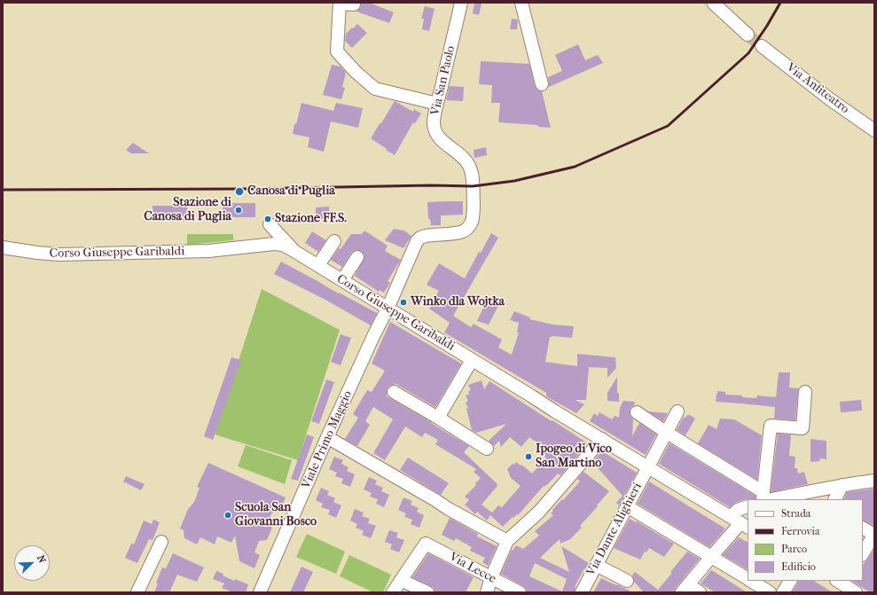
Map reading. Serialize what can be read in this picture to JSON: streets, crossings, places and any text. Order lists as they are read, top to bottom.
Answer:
{
  "streets": {
    "street": [
      "Via San Paolo",
      "Via Anfiteatro",
      "Corso Giuseppe Garibaldi",
      "Viale Primo Maggio",
      "Via Dante Alighieri",
      "Via Lecce"
    ]
  },
  "crossings": [
    ["Via San Paolo", "Corso Giuseppe Garibaldi"],
    ["Via San Paolo", "Viale Primo Maggio"],
    ["Corso Giuseppe Garibaldi", "Viale Primo Maggio"],
    ["Corso Giuseppe Garibaldi", "Via Dante Alighieri"]
  ],
  "places": [
    "Canosa di Puglia",
    "Stazione di Canosa di Puglia",
    "Stazione FF.S.",
    "Winko dla Wojtka",
    "Ipogeo di Vico San Martino",
    "Scuola San Giovanni Bosco"
  ],
  "legend": [
    "Strada",
    "Ferrovia",
    "Parco",
    "Edificio"
  ],
  "north": "top right"
}
